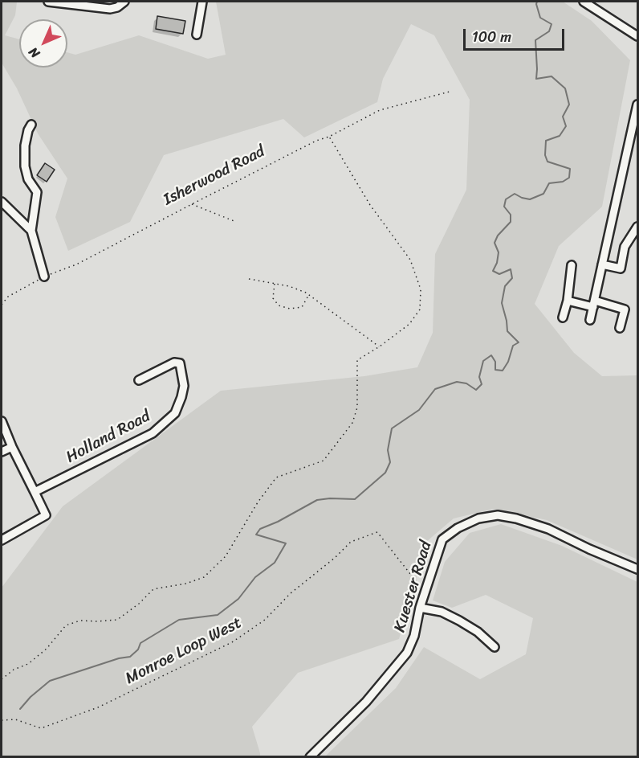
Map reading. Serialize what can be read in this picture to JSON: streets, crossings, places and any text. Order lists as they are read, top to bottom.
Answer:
{
  "streets": {
    "street": ["Holland Road", "Kuester Road"],
    "path": ["Isherwood Road", "Monroe Loop West"]
  },
  "scale_bar": "100 m",
  "north": "bottom left"
}
